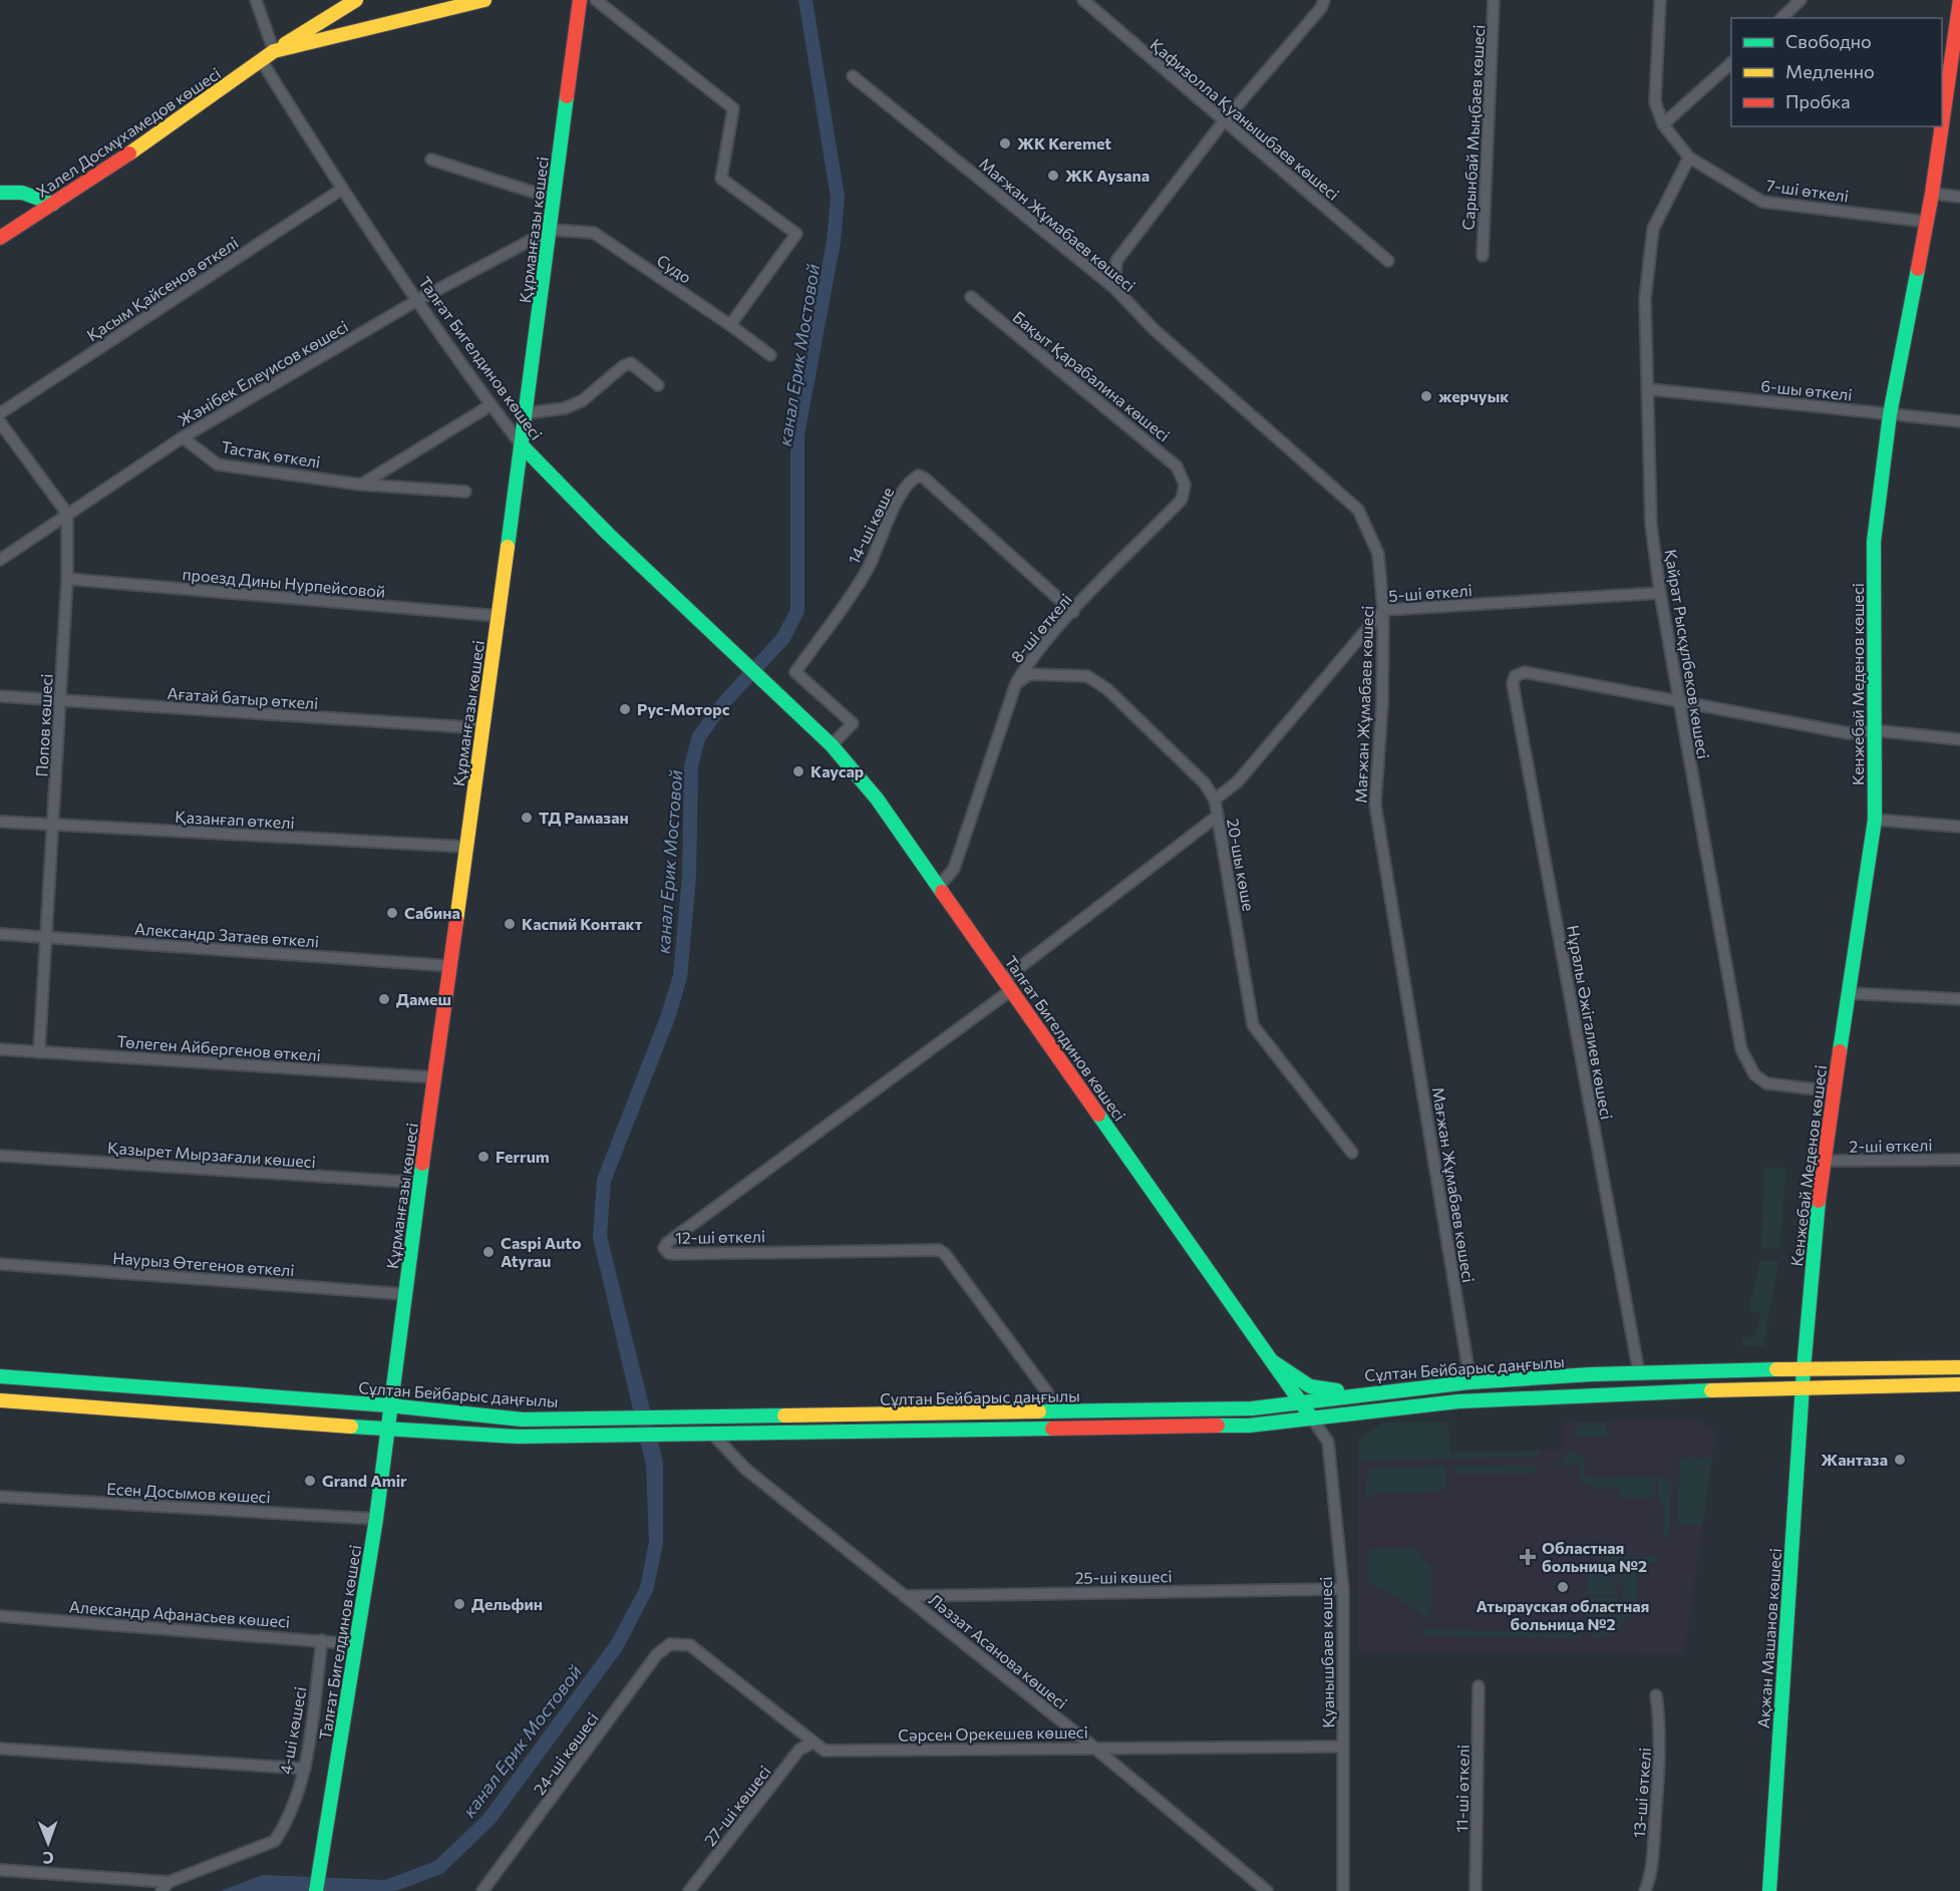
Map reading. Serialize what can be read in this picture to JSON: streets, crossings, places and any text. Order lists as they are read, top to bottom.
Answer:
{
  "streets": {
    "main road": [
      "Халел Досмұхамедов көшесі",
      "Құрманғазы көшесі",
      "Талғат Бигелдинов көшесі",
      "Кенжебай Меденов көшесі",
      "Сұлтан Бейбарыс даңғылы",
      "Ақжан Машанов көшесі"
    ],
    "street": [
      "Қафизолла Қуанышбаев көшесi",
      "Сарынбай Мыңбаев көшесі",
      "7-ші өткелі",
      "Мағжан Жұмабаев көшесі",
      "Судо",
      "Қасым Қайсенов өткелі",
      "Жәнібек Елеуисов көшесі",
      "Бақыт Қарабалина көшесі",
      "6-шы өткелі",
      "Тастақ өткелі",
      "14-ші көше",
      "проезд Дины Нурпейсовой",
      "5-ші өткелі",
      "8-ші өткелі",
      "Қайрат Рысқұлбеков көшесі",
      "Ағатай батыр өткелі",
      "Попов көшесі",
      "Қазанғап өткелі",
      "20-шы көше",
      "Александр Затаев өткелі",
      "Нұралы Әжiгалиев көшесi",
      "Төлеген Айбергенов өткелі",
      "2-ші өткелі",
      "Қазырет Мырзағали көшесі",
      "12-ші өткелі",
      "Наурыз Өтегенов өткелі",
      "Есен Досымов көшесі",
      "25-ші көшесі",
      "Александр Афанасьев көшесі",
      "Ләззат Асанова көшесі",
      "Қуанышбаев көшесі",
      "4-ші көшесі",
      "Сәрсен Орекешев көшесі",
      "24-ші көшесі",
      "11-ші өткелі",
      "13-ші өткелі",
      "27-ші көшесі"
    ]
  },
  "crossings": [
    ["Халел Досмұхамедов көшесі", "Талғат Бигелдинов көшесі"],
    ["7-ші өткелі", "Қайрат Рысқұлбеков көшесі"],
    ["7-ші өткелі", "Кенжебай Меденов көшесі"],
    ["Мағжан Жұмабаев көшесі", "5-ші өткелі"],
    ["Мағжан Жұмабаев көшесі", "Сұлтан Бейбарыс даңғылы"],
    ["Құрманғазы көшесі", "Судо"],
    ["Құрманғазы көшесі", "Талғат Бигелдинов көшесі"],
    ["Құрманғазы көшесі", "Жәнібек Елеуисов көшесі"],
    ["Құрманғазы көшесі", "проезд Дины Нурпейсовой"],
    ["Құрманғазы көшесі", "Ағатай батыр өткелі"],
    ["Құрманғазы көшесі", "Қазанғап өткелі"],
    ["Құрманғазы көшесі", "Александр Затаев өткелі"],
    ["Құрманғазы көшесі", "Төлеген Айбергенов өткелі"],
    ["Құрманғазы көшесі", "Қазырет Мырзағали көшесі"],
    ["Құрманғазы көшесі", "Наурыз Өтегенов өткелі"],
    ["Құрманғазы көшесі", "Сұлтан Бейбарыс даңғылы"],
    ["Судо", "Жәнібек Елеуисов көшесі"],
    ["Қасым Қайсенов өткелі", "Талғат Бигелдинов көшесі"],
    ["Талғат Бигелдинов көшесі", "Жәнібек Елеуисов көшесі"],
    ["Талғат Бигелдинов көшесі", "14-ші көше"],
    ["Талғат Бигелдинов көшесі", "8-ші өткелі"],
    ["Талғат Бигелдинов көшесі", "12-ші өткелі"],
    ["Талғат Бигелдинов көшесі", "Сұлтан Бейбарыс даңғылы"],
    ["Талғат Бигелдинов көшесі", "Есен Досымов көшесі"],
    ["Талғат Бигелдинов көшесі", "Александр Афанасьев көшесі"],
    ["Талғат Бигелдинов көшесі", "Қуанышбаев көшесі"],
    ["Жәнібек Елеуисов көшесі", "Тастақ өткелі"],
    ["Жәнібек Елеуисов көшесі", "Попов көшесі"],
    ["Бақыт Қарабалина көшесі", "8-ші өткелі"],
    ["6-шы өткелі", "Қайрат Рысқұлбеков көшесі"],
    ["6-шы өткелі", "Кенжебай Меденов көшесі"],
    ["14-ші көше", "8-ші өткелі"],
    ["проезд Дины Нурпейсовой", "Попов көшесі"],
    ["5-ші өткелі", "Қайрат Рысқұлбеков көшесі"],
    ["5-ші өткелі", "20-шы көше"],
    ["8-ші өткелі", "20-шы көше"],
    ["Қайрат Рысқұлбеков көшесі", "Кенжебай Меденов көшесі"],
    ["Қайрат Рысқұлбеков көшесі", "Нұралы Әжiгалиев көшесi"],
    ["Кенжебай Меденов көшесі", "2-ші өткелі"],
    ["Кенжебай Меденов көшесі", "Сұлтан Бейбарыс даңғылы"],
    ["Кенжебай Меденов көшесі", "Ақжан Машанов көшесі"],
    ["Ағатай батыр өткелі", "Попов көшесі"],
    ["Попов көшесі", "Қазанғап өткелі"],
    ["Попов көшесі", "Александр Затаев өткелі"],
    ["Попов көшесі", "Төлеген Айбергенов өткелі"],
    ["Нұралы Әжiгалиев көшесi", "Сұлтан Бейбарыс даңғылы"],
    ["12-ші өткелі", "Сұлтан Бейбарыс даңғылы"],
    ["Сұлтан Бейбарыс даңғылы", "Ақжан Машанов көшесі"],
    ["Сұлтан Бейбарыс даңғылы", "Ләззат Асанова көшесі"],
    ["Сұлтан Бейбарыс даңғылы", "Қуанышбаев көшесі"],
    ["25-ші көшесі", "Ләззат Асанова көшесі"],
    ["25-ші көшесі", "Қуанышбаев көшесі"],
    ["Александр Афанасьев көшесі", "4-ші көшесі"],
    ["Ләззат Асанова көшесі", "Сәрсен Орекешев көшесі"],
    ["Қуанышбаев көшесі", "Сәрсен Орекешев көшесі"],
    ["Сәрсен Орекешев көшесі", "24-ші көшесі"],
    ["Сәрсен Орекешев көшесі", "27-ші көшесі"]
  ],
  "water": ["канал Ерик Мостовой"],
  "places": {
    "other": [
      "ЖК Keremet",
      "ЖК Aysana",
      "жерчуык",
      "Рус-Моторс",
      "Каусар",
      "ТД Рамазан",
      "Сабина",
      "Каспий Контакт",
      "Дамеш",
      "Ferrum",
      "Caspi Auto Atyrau",
      "Жантаза",
      "Grand Amir",
      "Атырауская областная больница №2",
      "Дельфин"
    ],
    "health": ["Областная больница №2"]
  },
  "legend": ["Свободно", "Медленно", "Пробка"],
  "north": "bottom"
}
